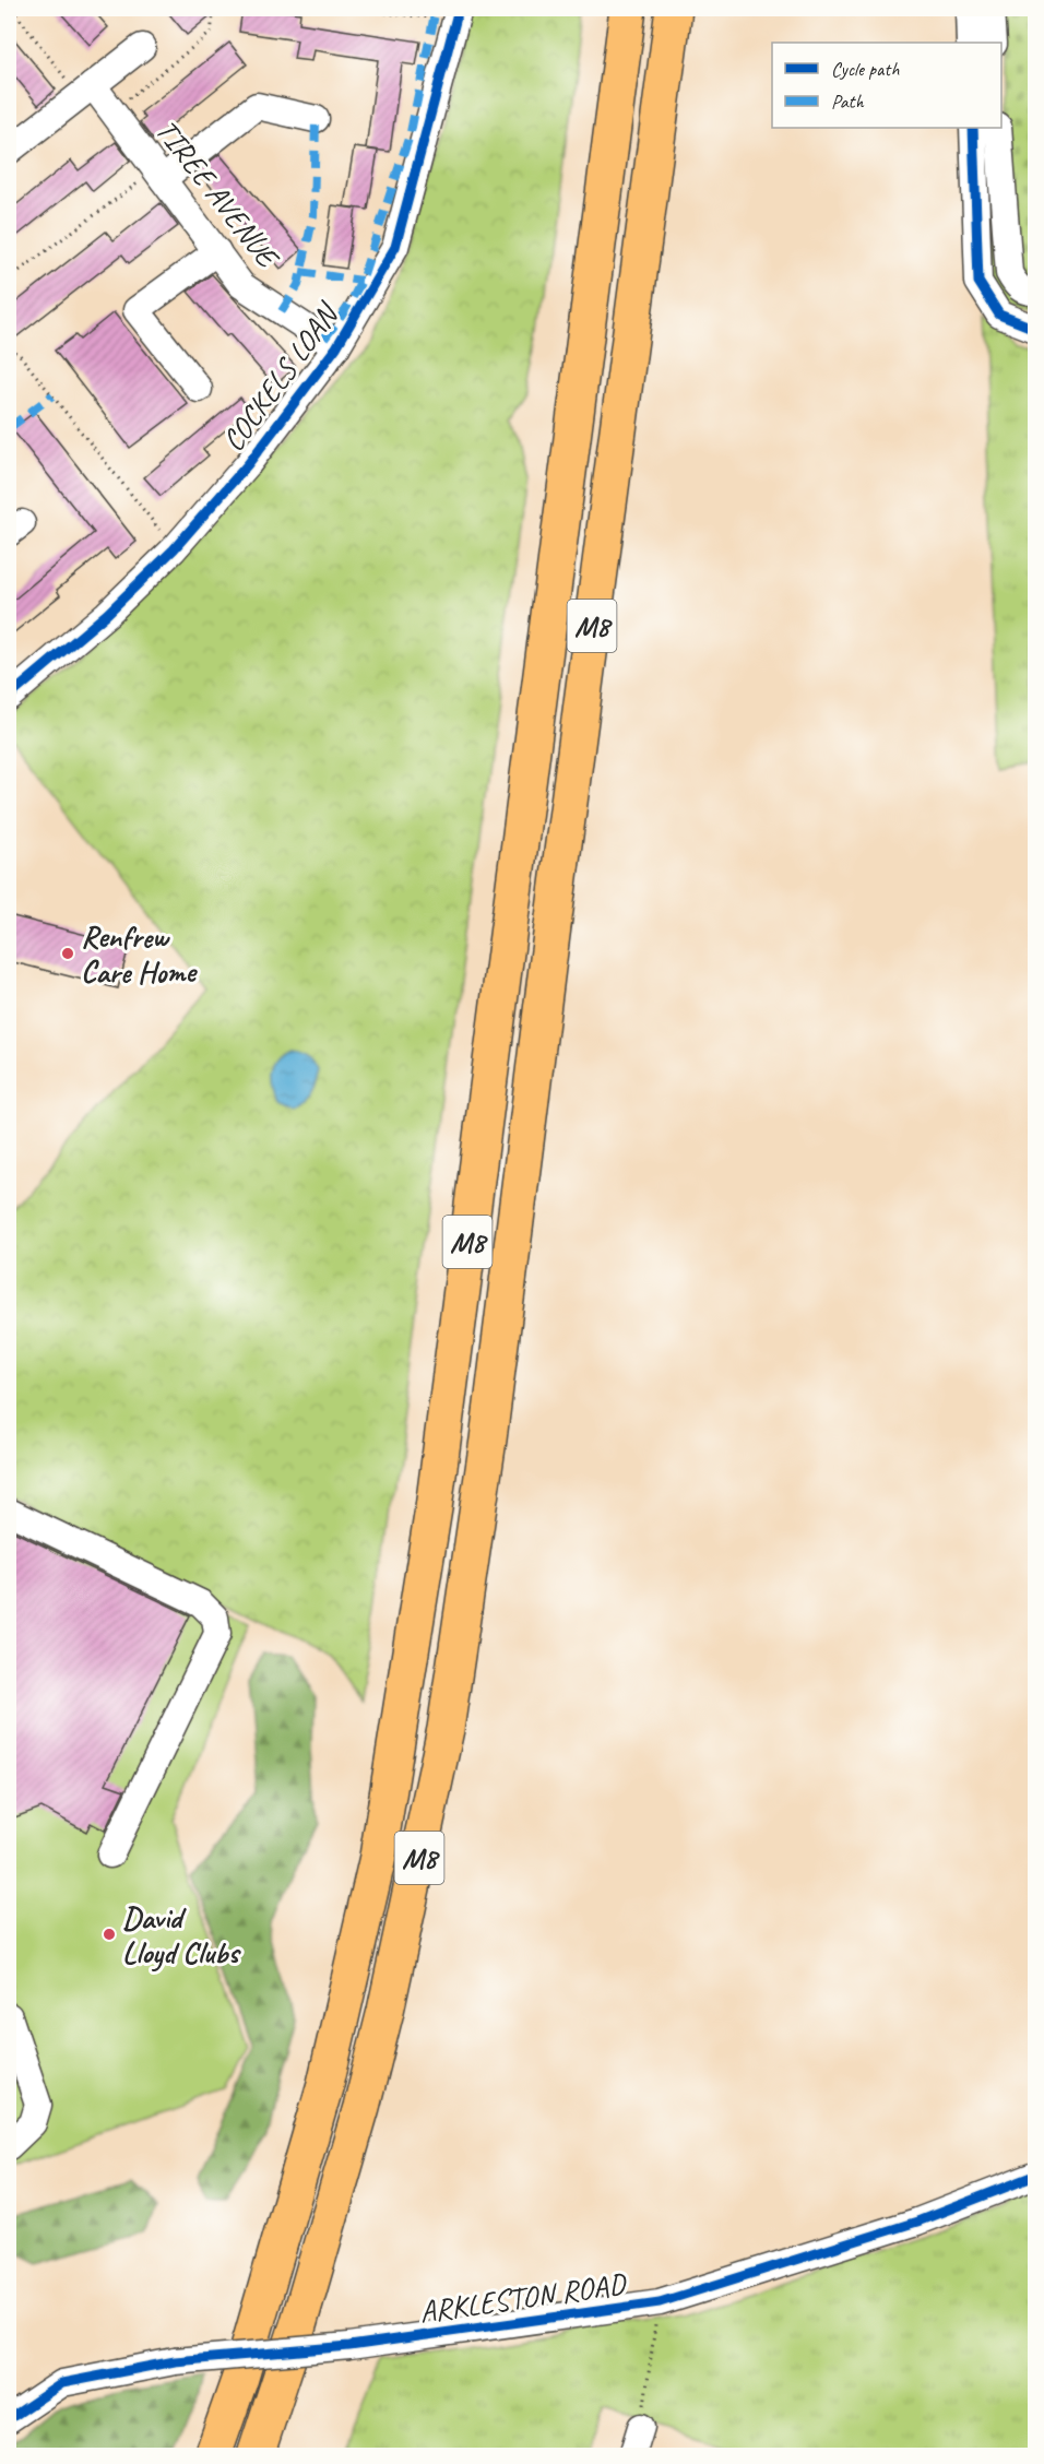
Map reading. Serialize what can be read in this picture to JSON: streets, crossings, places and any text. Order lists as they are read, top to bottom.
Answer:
{
  "streets": {
    "highway": ["M8"],
    "street": ["TIREE AVENUE", "COCKELS LOAN", "ARKLESTON ROAD"]
  },
  "crossings": [
    ["TIREE AVENUE", "COCKELS LOAN"]
  ],
  "places": ["Renfrew Care Home", "David Lloyd Clubs"],
  "legend": ["Cycle path", "Path"]
}
